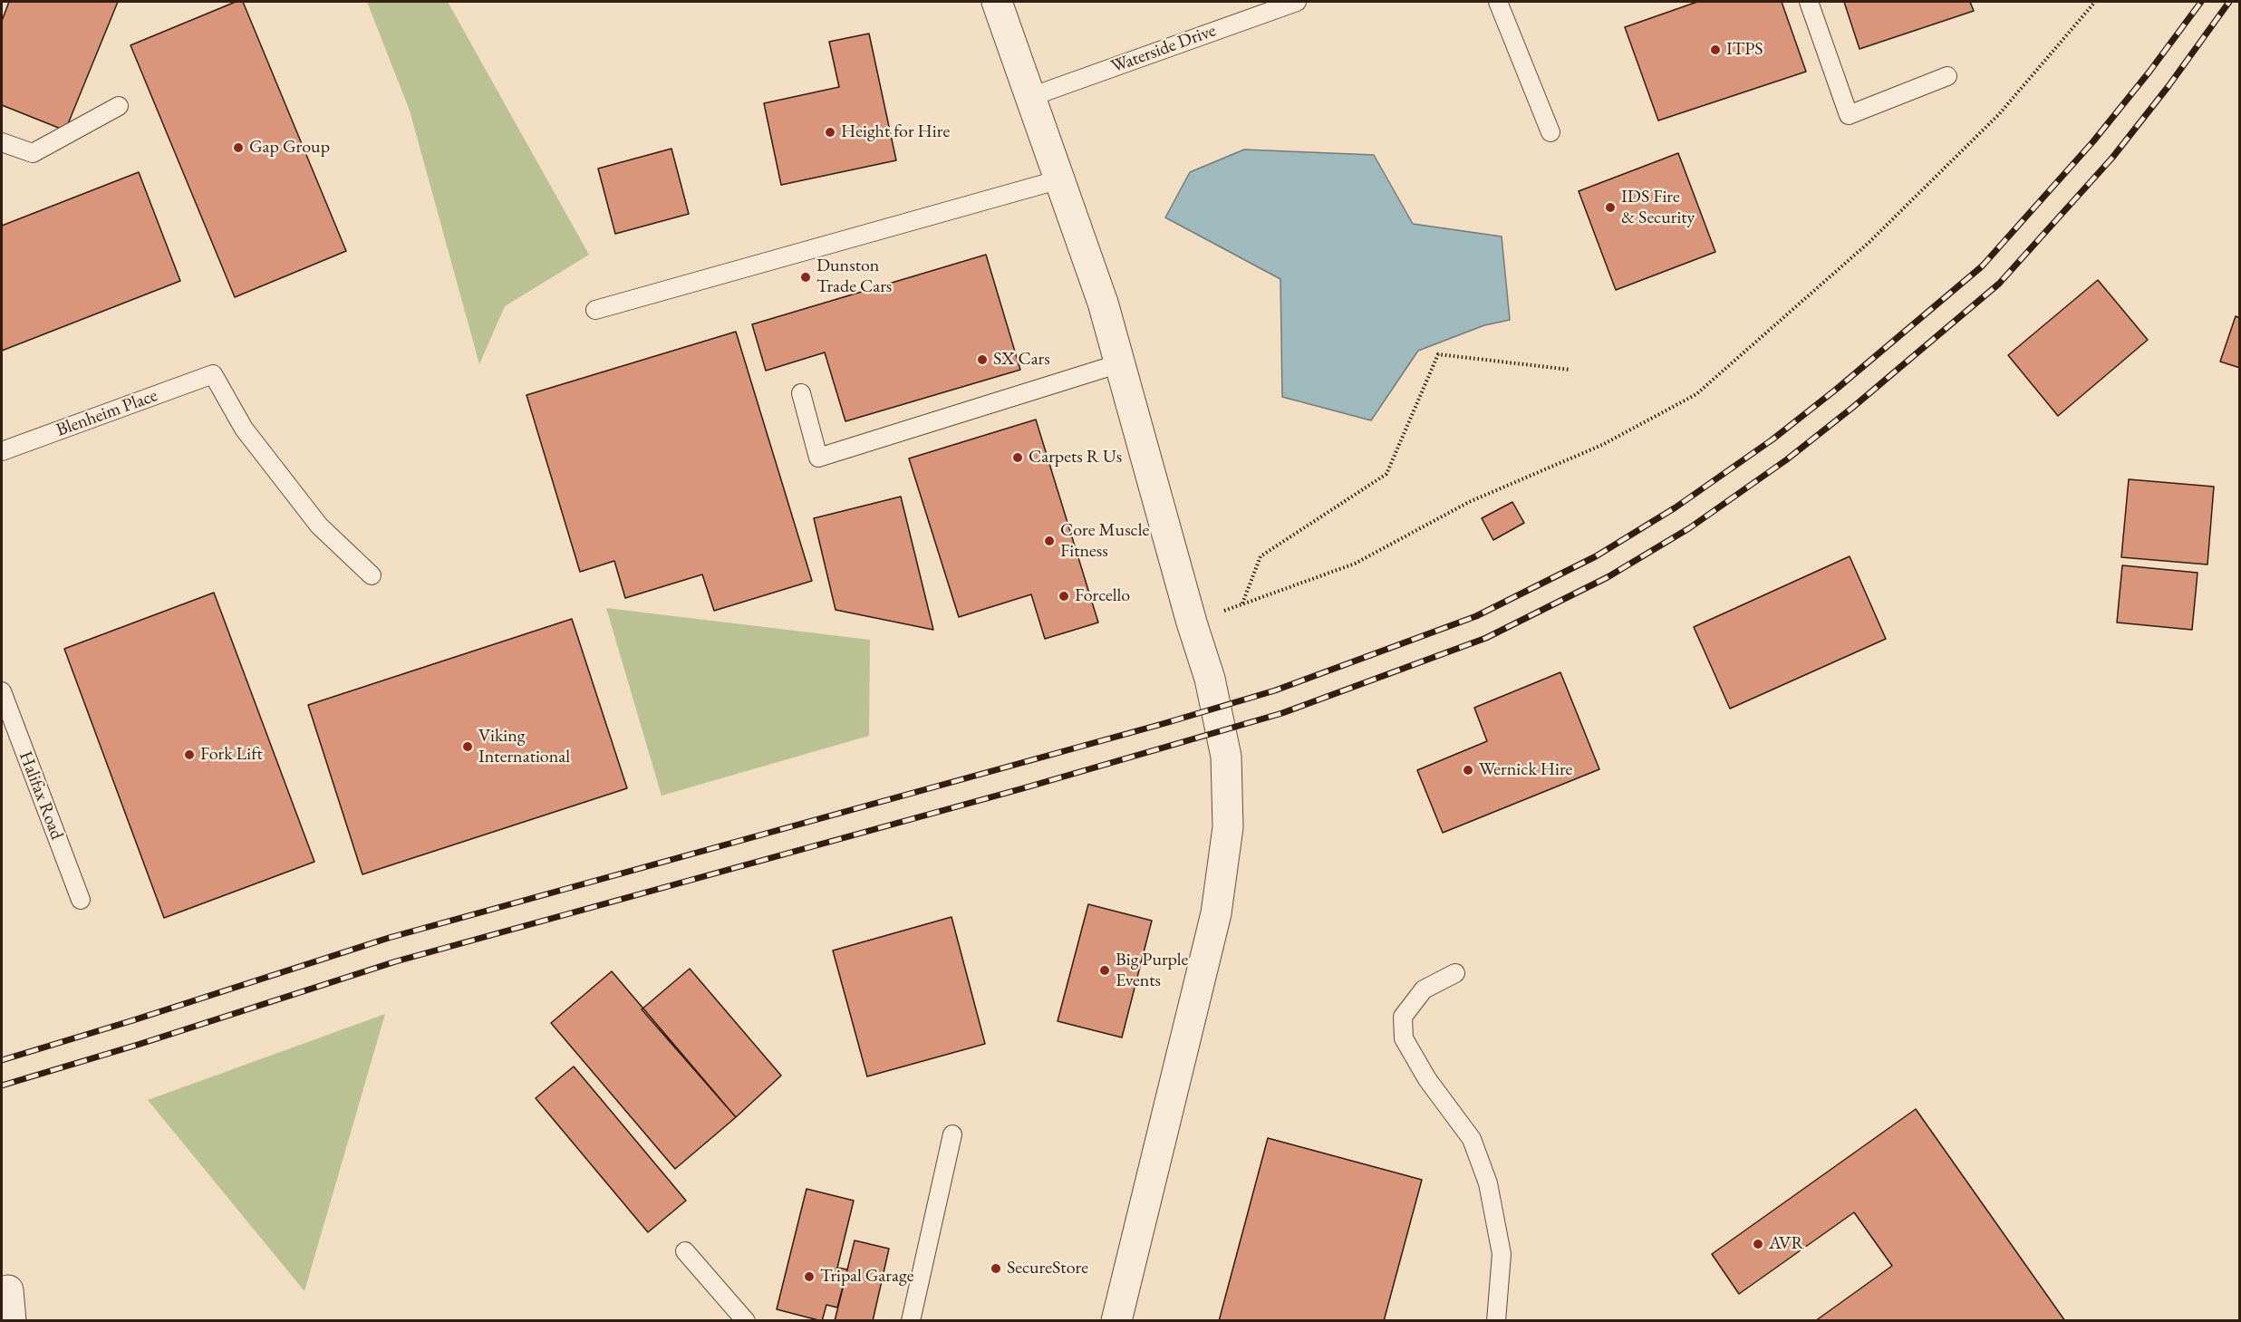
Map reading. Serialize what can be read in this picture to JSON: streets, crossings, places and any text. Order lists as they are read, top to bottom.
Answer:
{
  "streets": {
    "lane": ["Waterside Drive", "Blenheim Place", "Halifax Road"]
  },
  "places": [
    "ITPS",
    "Height for Hire",
    "Gap Group",
    "IDS Fire & Security",
    "Dunston Trade Cars",
    "SX Cars",
    "Carpets R Us",
    "Core Muscle Fitness",
    "Forcello",
    "Viking International",
    "Fork Lift",
    "Wernick Hire",
    "Big Purple Events",
    "AVR",
    "SecureStore",
    "Tripal Garage"
  ]
}
